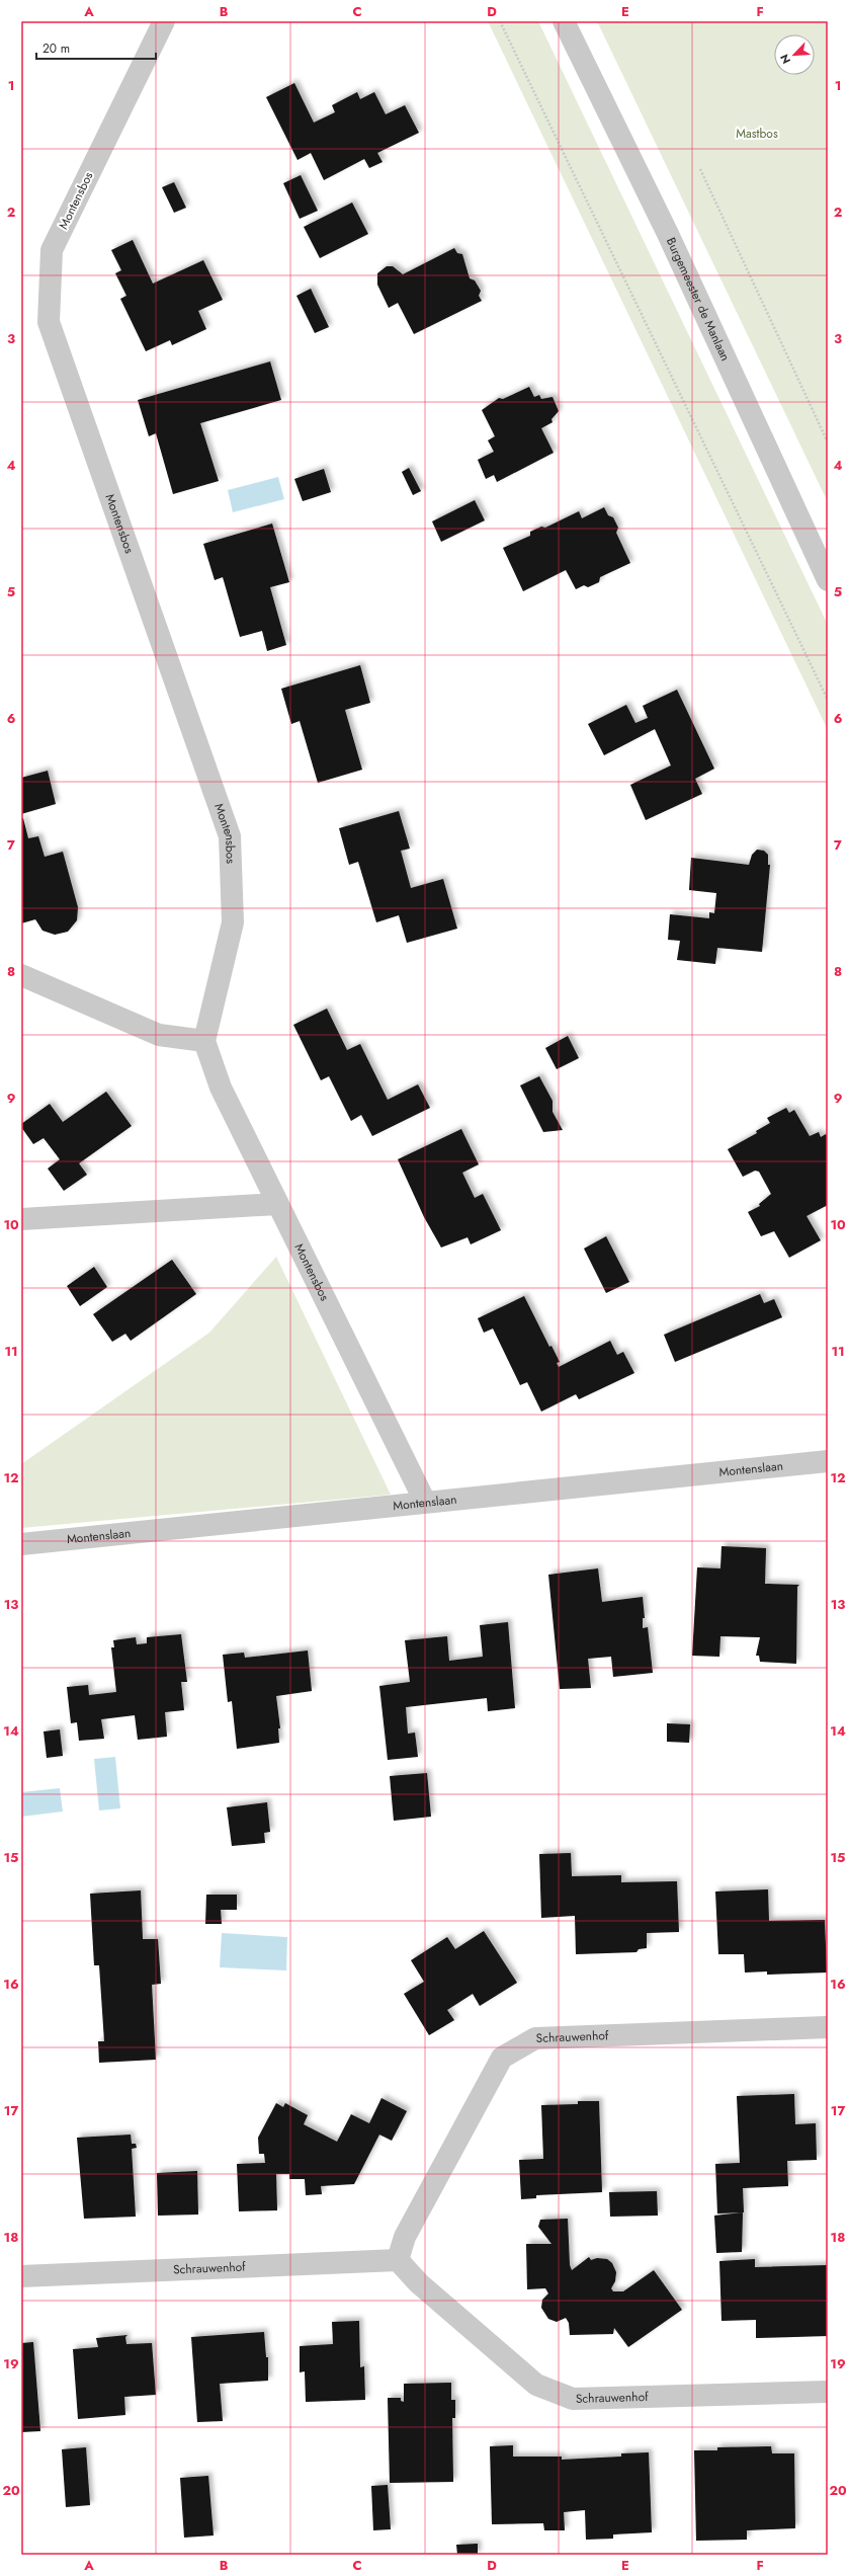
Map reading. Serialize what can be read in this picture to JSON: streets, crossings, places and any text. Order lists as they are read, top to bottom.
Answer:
{
  "streets": {
    "street": [
      "Montensbos",
      "Burgemeester de Manlaan",
      "Montenslaan",
      "Schrauwenhof"
    ]
  },
  "crossings": [
    ["Montensbos", "Montenslaan"]
  ],
  "parks": ["Mastbos"],
  "scale_bar": "20 m",
  "north": "bottom left",
  "grid": {
    "columns": [
      "A",
      "B",
      "C",
      "D",
      "E",
      "F"
    ],
    "rows": [
      "1",
      "2",
      "3",
      "4",
      "5",
      "6",
      "7",
      "8",
      "9",
      "10",
      "11",
      "12",
      "13",
      "14",
      "15",
      "16",
      "17",
      "18",
      "19",
      "20"
    ]
  }
}
